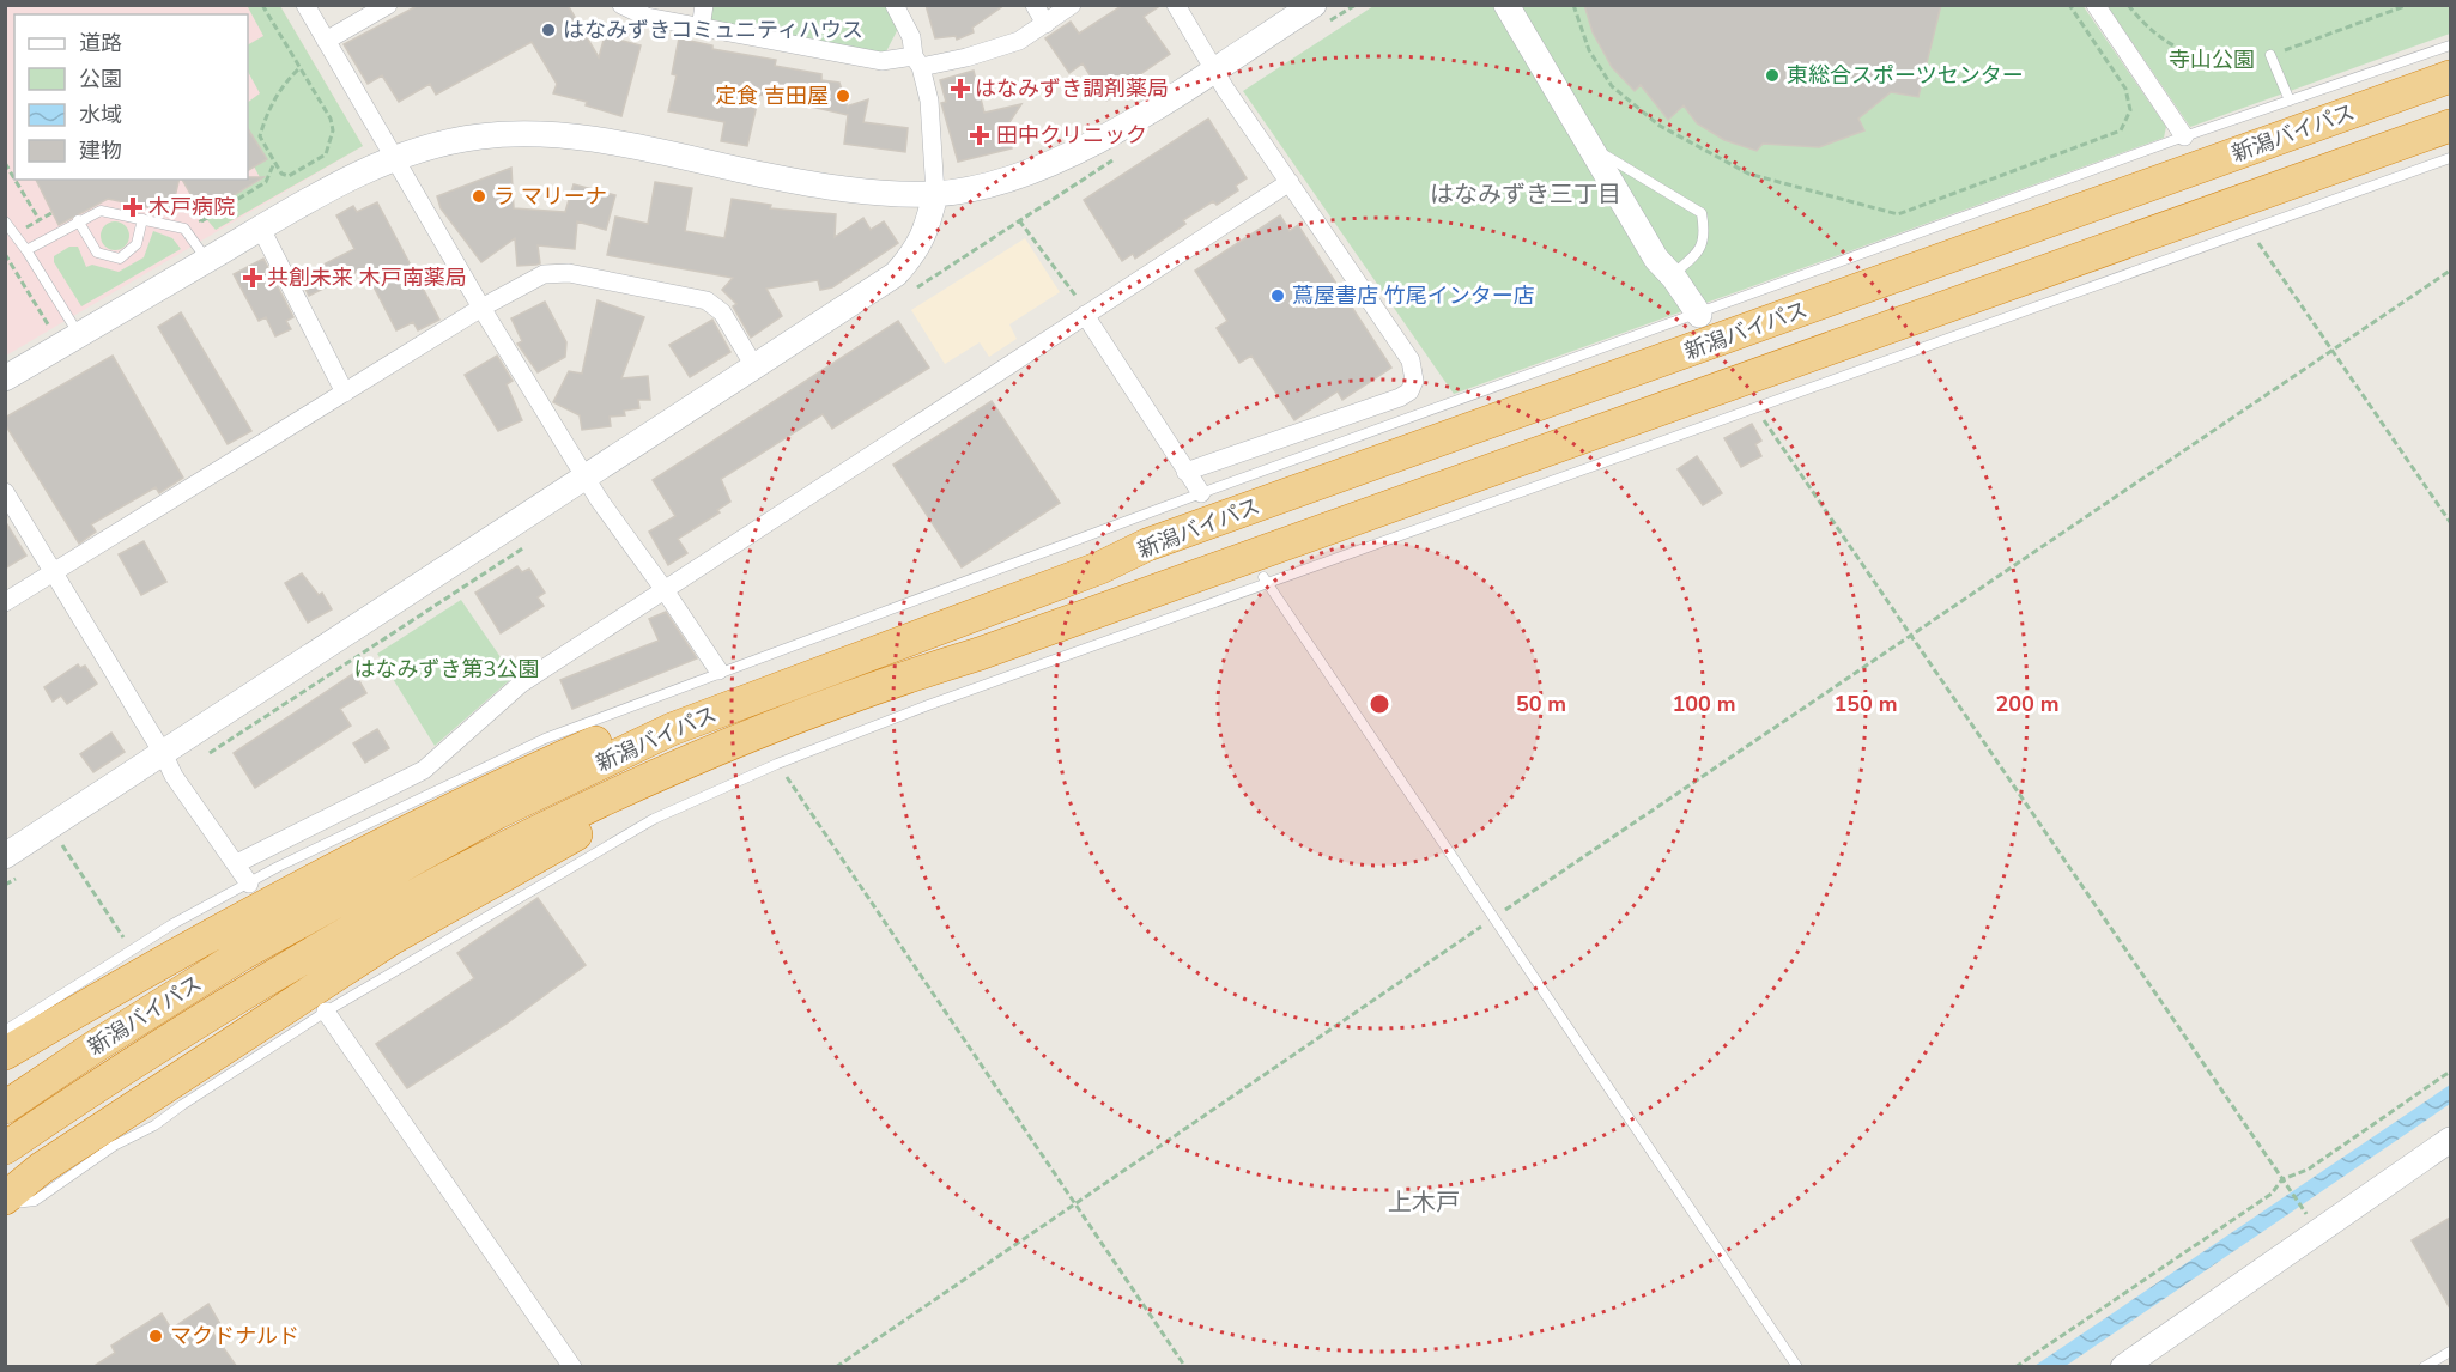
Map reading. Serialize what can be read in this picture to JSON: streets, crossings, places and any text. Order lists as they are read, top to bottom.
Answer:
{
  "streets": {
    "highway": ["新潟バイパス"]
  },
  "districts": ["はなみずき三丁目", "上木戸"],
  "parks": ["寺山公園", "はなみずき第3公園"],
  "places": {
    "other": [
      "はなみずきコミュニティハウス",
      "東総合スポーツセンター",
      "定食 吉田屋",
      "ラ マリーナ",
      "蔦屋書店 竹尾インター店",
      "マクドナルド"
    ],
    "health": [
      "はなみずき調剤薬局",
      "田中クリニック",
      "木戸病院",
      "共創未来 木戸南薬局"
    ]
  },
  "legend": [
    "道路",
    "公園",
    "水域",
    "建物"
  ],
  "rings": [
    "50 m",
    "100 m",
    "150 m",
    "200 m"
  ]
}
